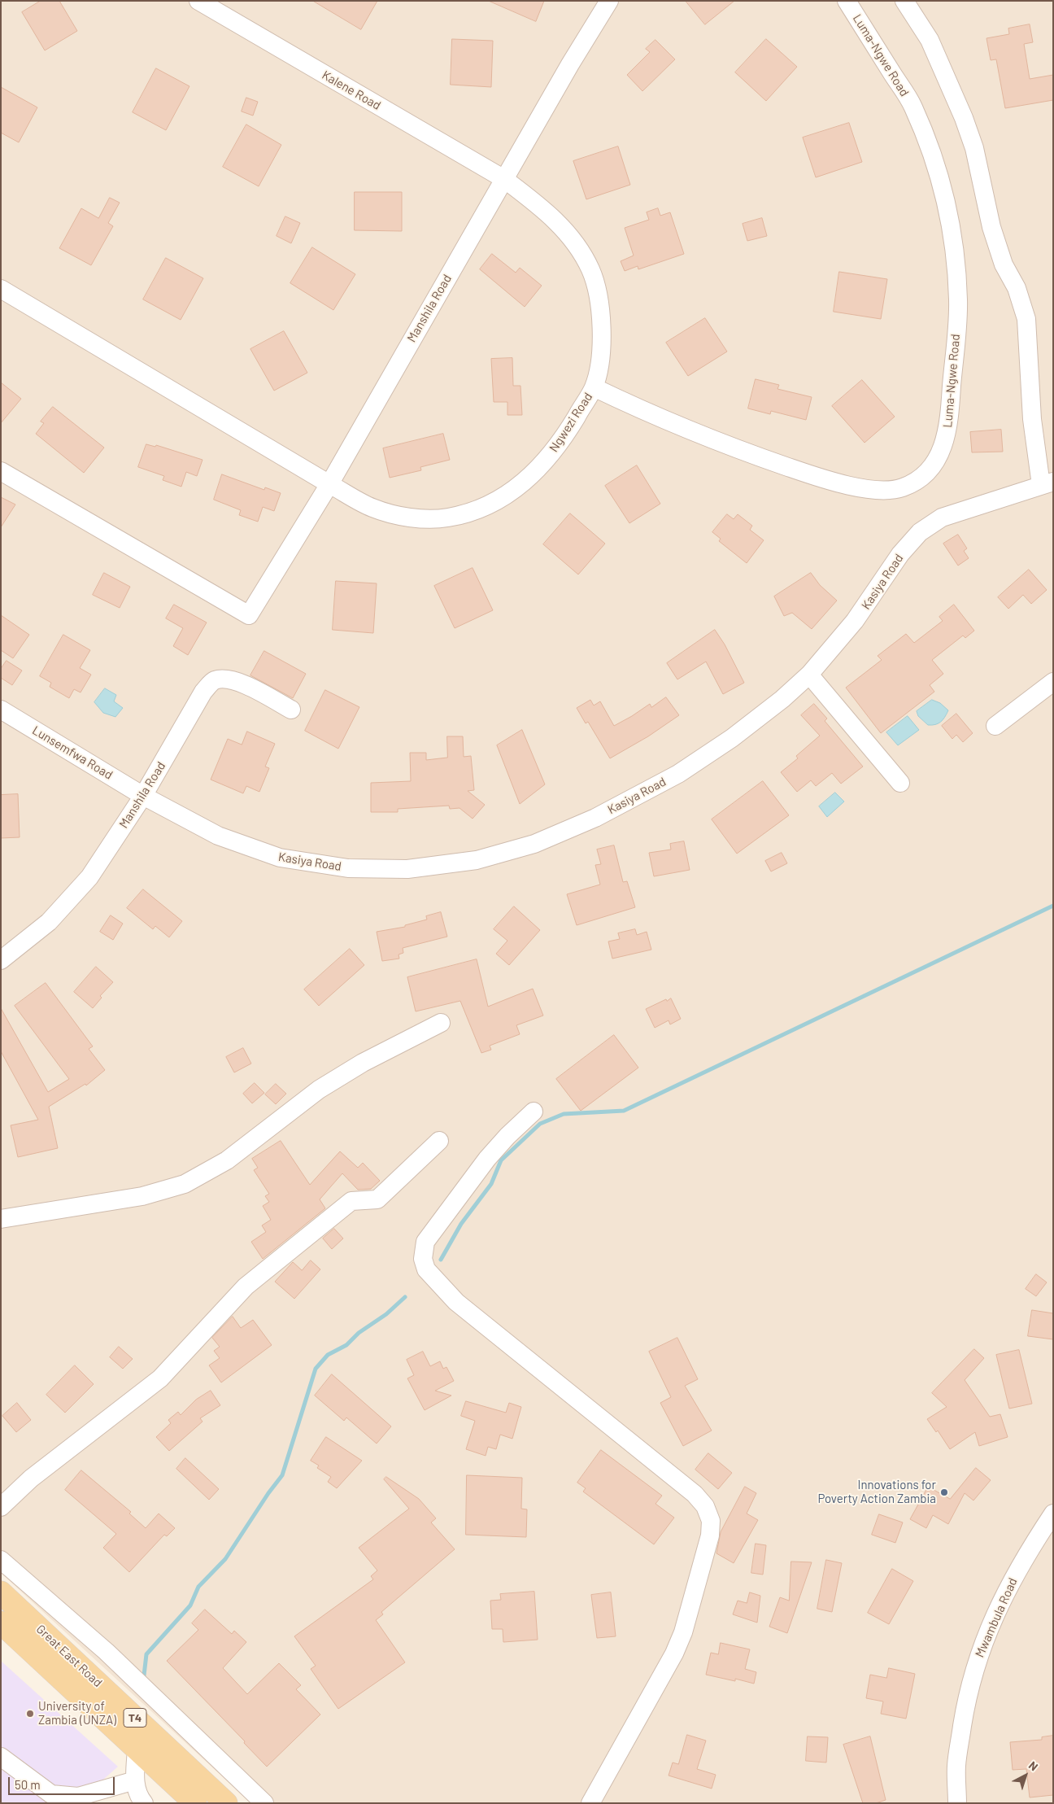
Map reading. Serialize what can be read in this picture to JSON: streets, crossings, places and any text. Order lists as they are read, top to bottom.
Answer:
{
  "streets": {
    "main road": ["Great East Road", "T4"],
    "street": [
      "Luma-Ngwe Road",
      "Kalene Road",
      "Manshila Road",
      "Ngwezi Road",
      "Kasiya Road",
      "Lunsemfwa Road",
      "Mwambula Road"
    ]
  },
  "crossings": [
    ["Luma-Ngwe Road", "Ngwezi Road"],
    ["Kalene Road", "Manshila Road"],
    ["Kalene Road", "Ngwezi Road"],
    ["Manshila Road", "Ngwezi Road"],
    ["Manshila Road", "Kasiya Road"],
    ["Manshila Road", "Lunsemfwa Road"],
    ["Kasiya Road", "Lunsemfwa Road"]
  ],
  "places": ["Innovations for Poverty Action Zambia", "University of Zambia (UNZA)"],
  "scale_bar": "50 m",
  "north": "top right"
}
